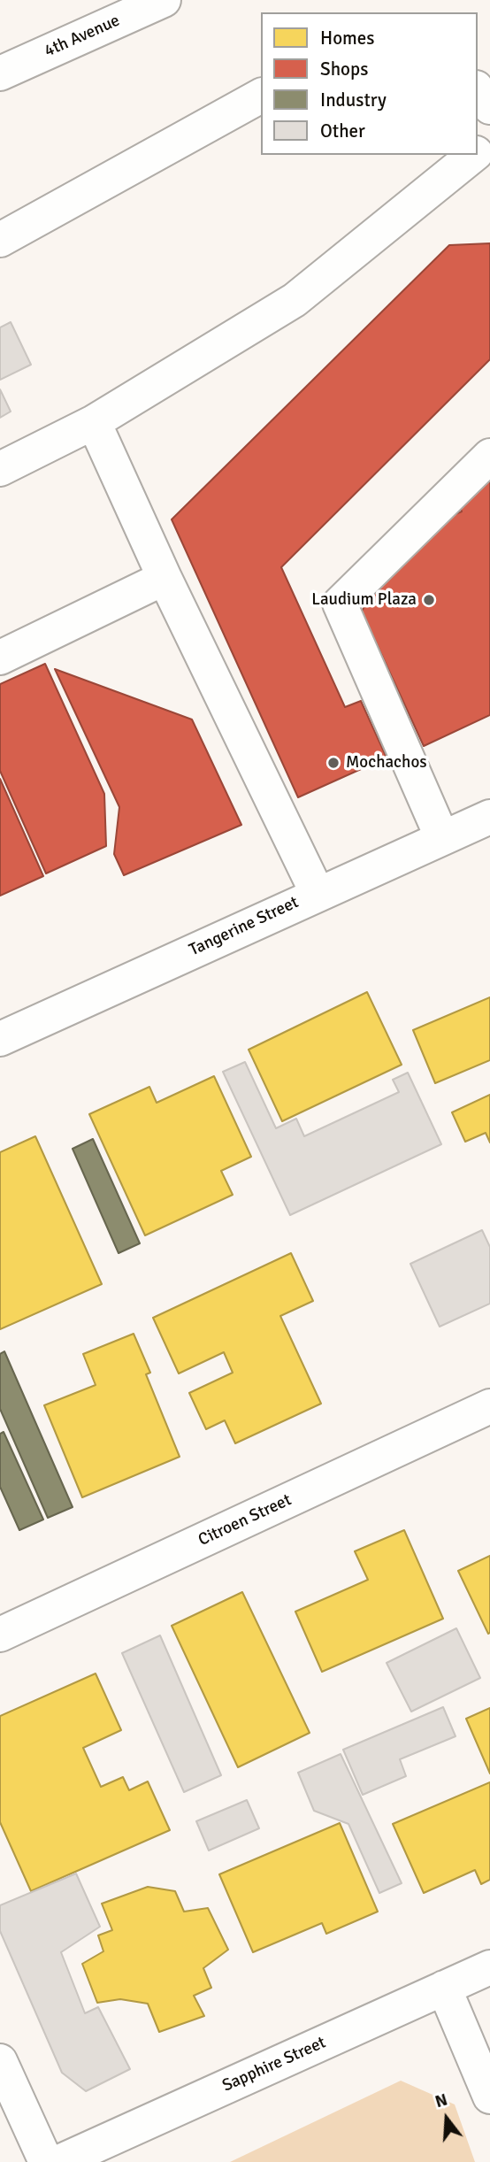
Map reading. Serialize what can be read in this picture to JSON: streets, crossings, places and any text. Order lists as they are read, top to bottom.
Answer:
{
  "streets": {
    "street": [
      "4th Avenue",
      "Tangerine Street",
      "Citroen Street",
      "Sapphire Street"
    ]
  },
  "places": ["Laudium Plaza", "Mochachos"],
  "legend": [
    "Homes",
    "Shops",
    "Industry",
    "Other"
  ],
  "north": "top"
}
